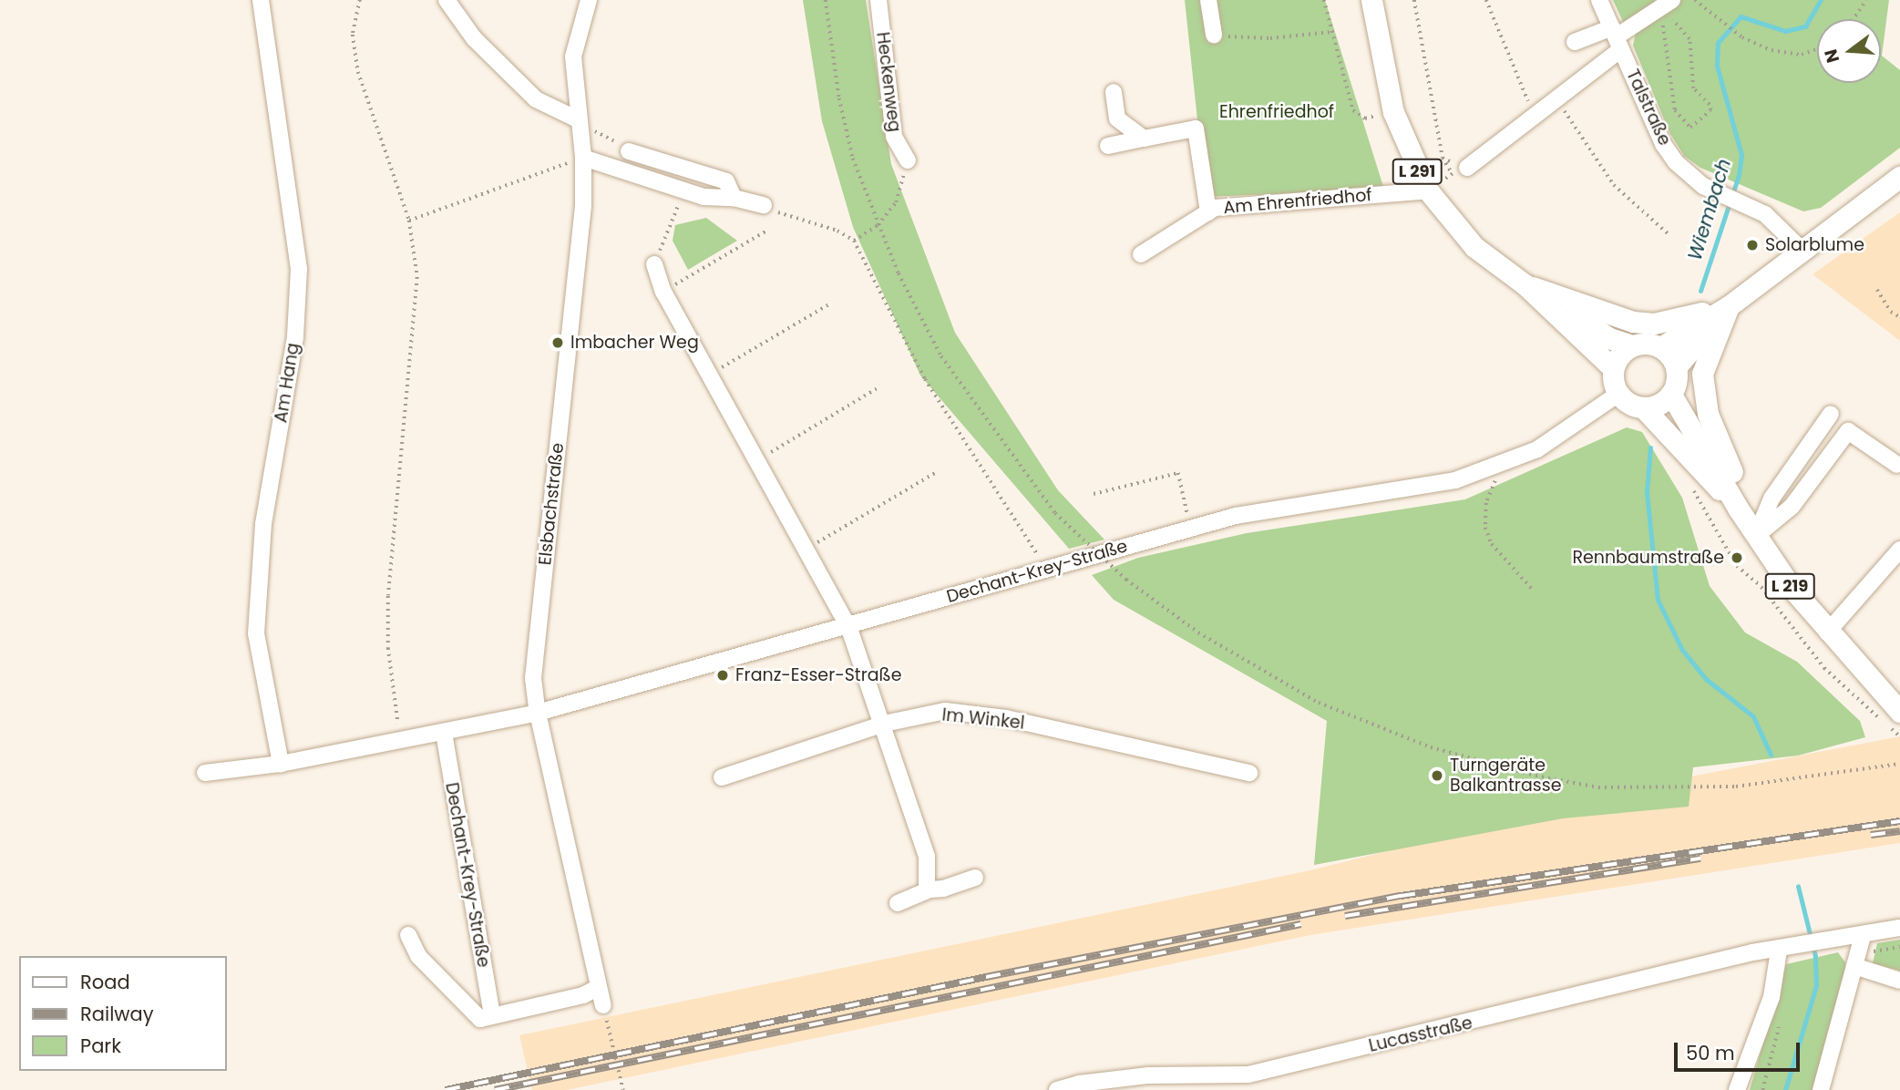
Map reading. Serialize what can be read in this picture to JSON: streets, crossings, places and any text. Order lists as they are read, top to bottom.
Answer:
{
  "streets": {
    "main road": ["L 291", "L 219"],
    "street": [
      "Heckenweg",
      "Talstraße",
      "Am Ehrenfriedhof",
      "Am Hang",
      "Elsbachstraße",
      "Dechant-Krey-Straße",
      "Im Winkel",
      "Lucasstraße"
    ]
  },
  "crossings": [
    ["Talstraße", "L 219"],
    ["L 291", "Am Ehrenfriedhof"],
    ["L 291", "Dechant-Krey-Straße"],
    ["L 291", "L 219"],
    ["Am Hang", "Dechant-Krey-Straße"],
    ["Elsbachstraße", "Dechant-Krey-Straße"],
    ["Dechant-Krey-Straße", "L 219"]
  ],
  "water": ["Wiembach"],
  "parks": ["Ehrenfriedhof"],
  "places": [
    "Solarblume",
    "Imbacher Weg",
    "Rennbaumstraße",
    "Franz-Esser-Straße",
    "Turngeräte Balkantrasse"
  ],
  "legend": ["Road", "Railway", "Park"],
  "scale_bar": "50 m",
  "north": "left"
}
